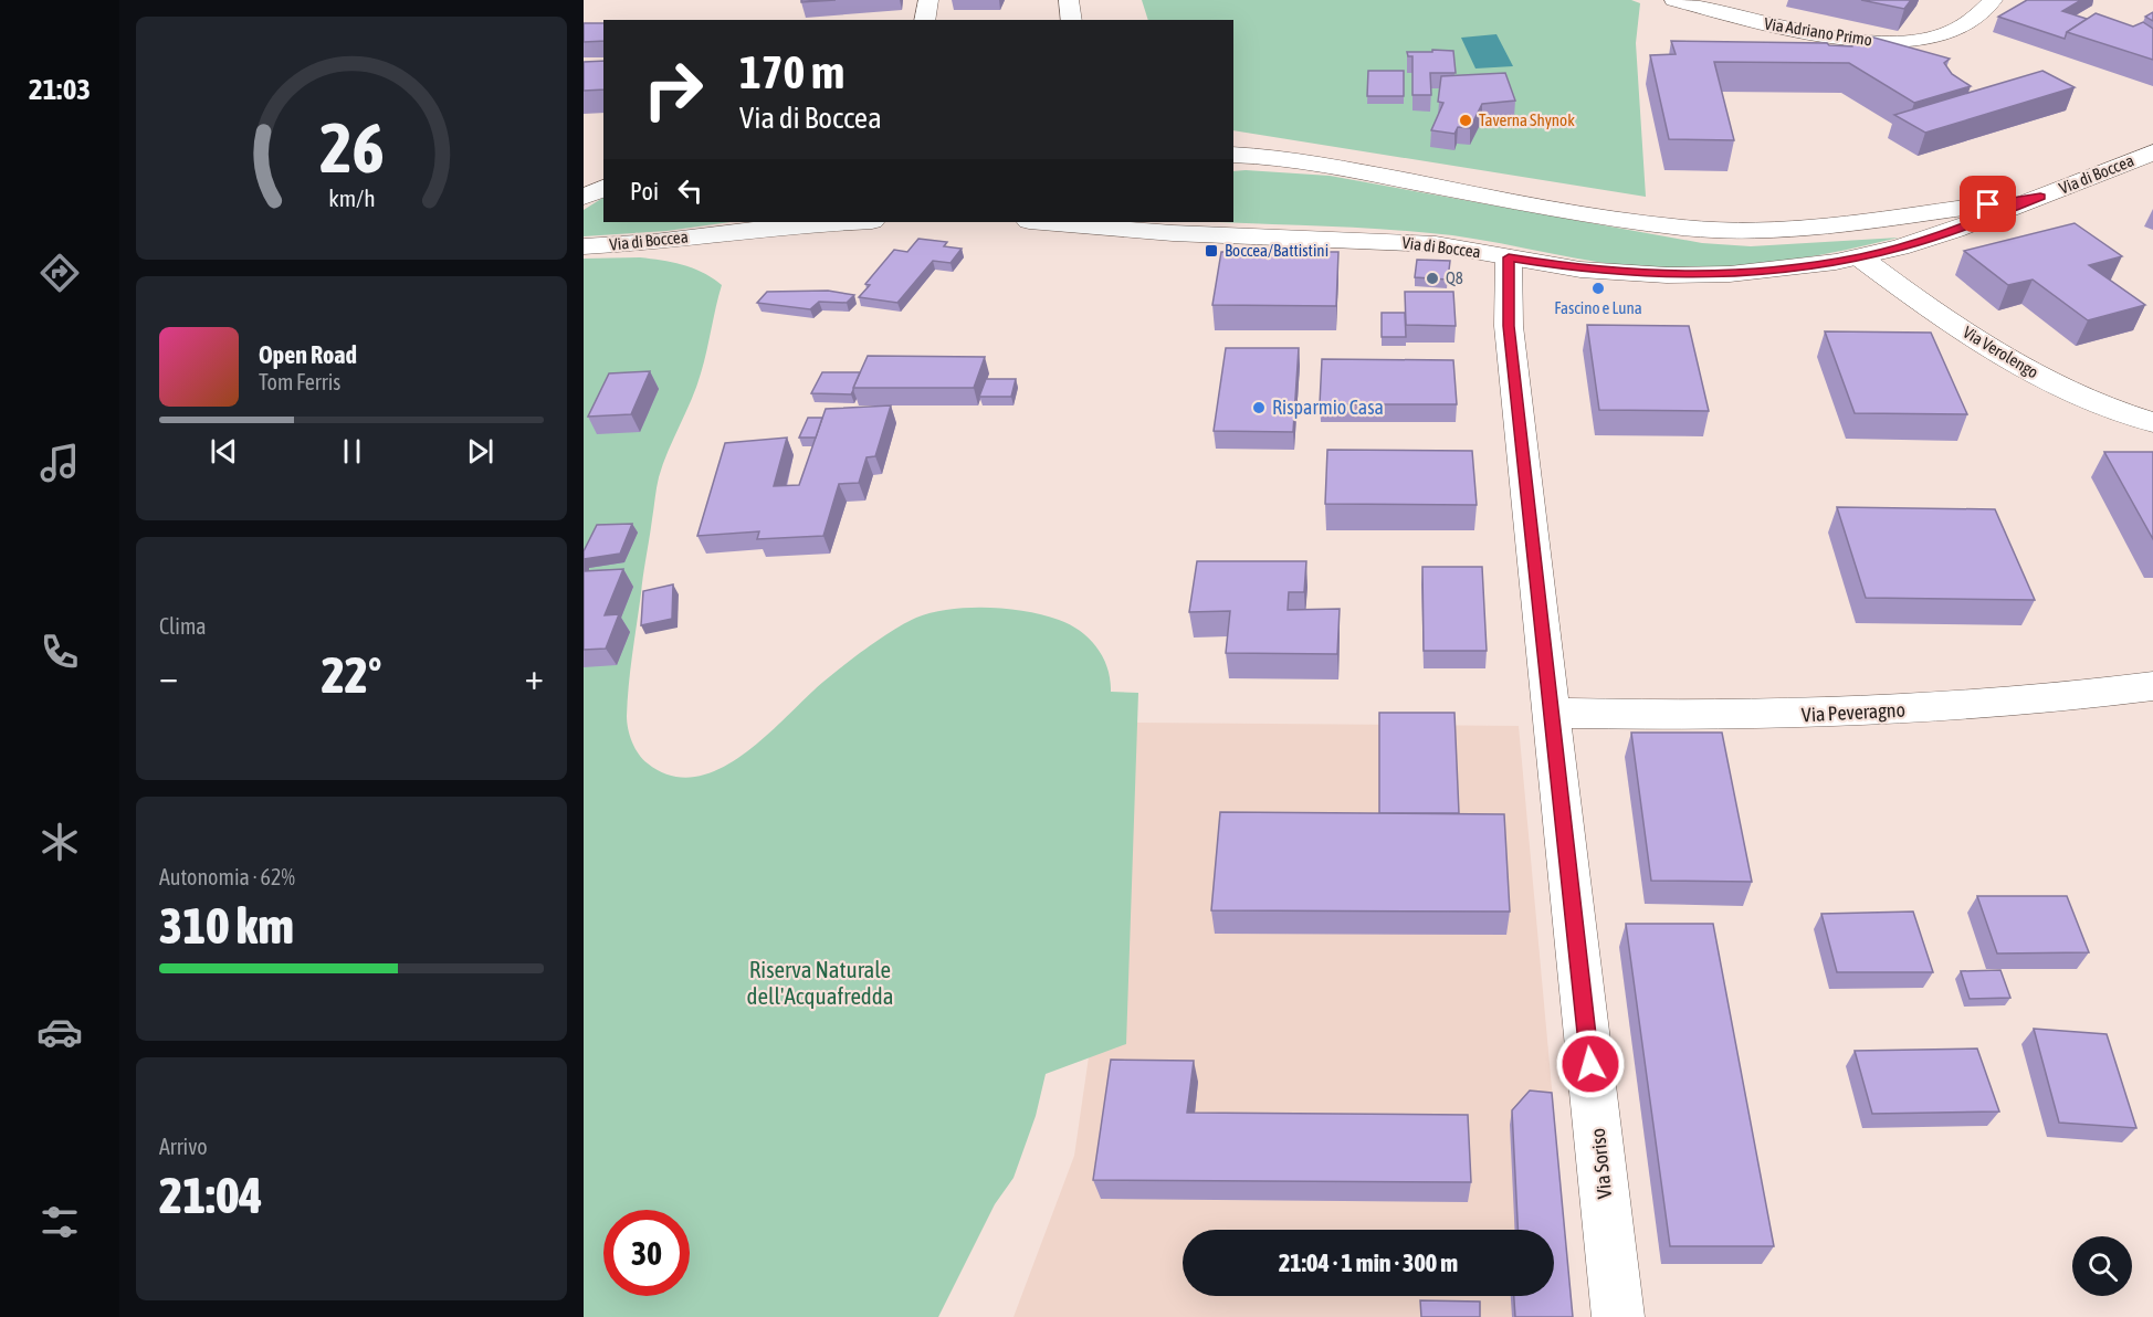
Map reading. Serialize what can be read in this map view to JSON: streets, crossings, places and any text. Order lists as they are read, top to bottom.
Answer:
{
  "streets": {
    "main road": [
      "Via Adriano Primo",
      "Via di Boccea",
      "Via Verolengo",
      "Via Peveragno",
      "Via Soriso"
    ]
  },
  "crossings": [
    ["Via di Boccea", "Via Verolengo"],
    ["Via di Boccea", "Via Soriso"],
    ["Via Peveragno", "Via Soriso"]
  ],
  "parks": ["Riserva Naturale dell'Acquafredda"],
  "places": {
    "other": [
      "Taverna Shynok",
      "Q8",
      "Fascino e Luna",
      "Risparmio Casa"
    ],
    "transit": ["Boccea/Battistini"]
  },
  "page": {
    "tabs": "21:03",
    "turn": ["170 m", "Via di Boccea"],
    "then": "Poi",
    "song": ["Open Road", "Tom Ferris"],
    "tile": [
      "Clima",
      ["Autonomia · 62%", "310 km"],
      ["Arrivo", "21:04"]
    ],
    "heat": ["−", "22°", "+"],
    "limit": "30",
    "trip": "21:04 · 1 min · 300 m",
    "gauge": ["26", "km/h"]
  }
}
